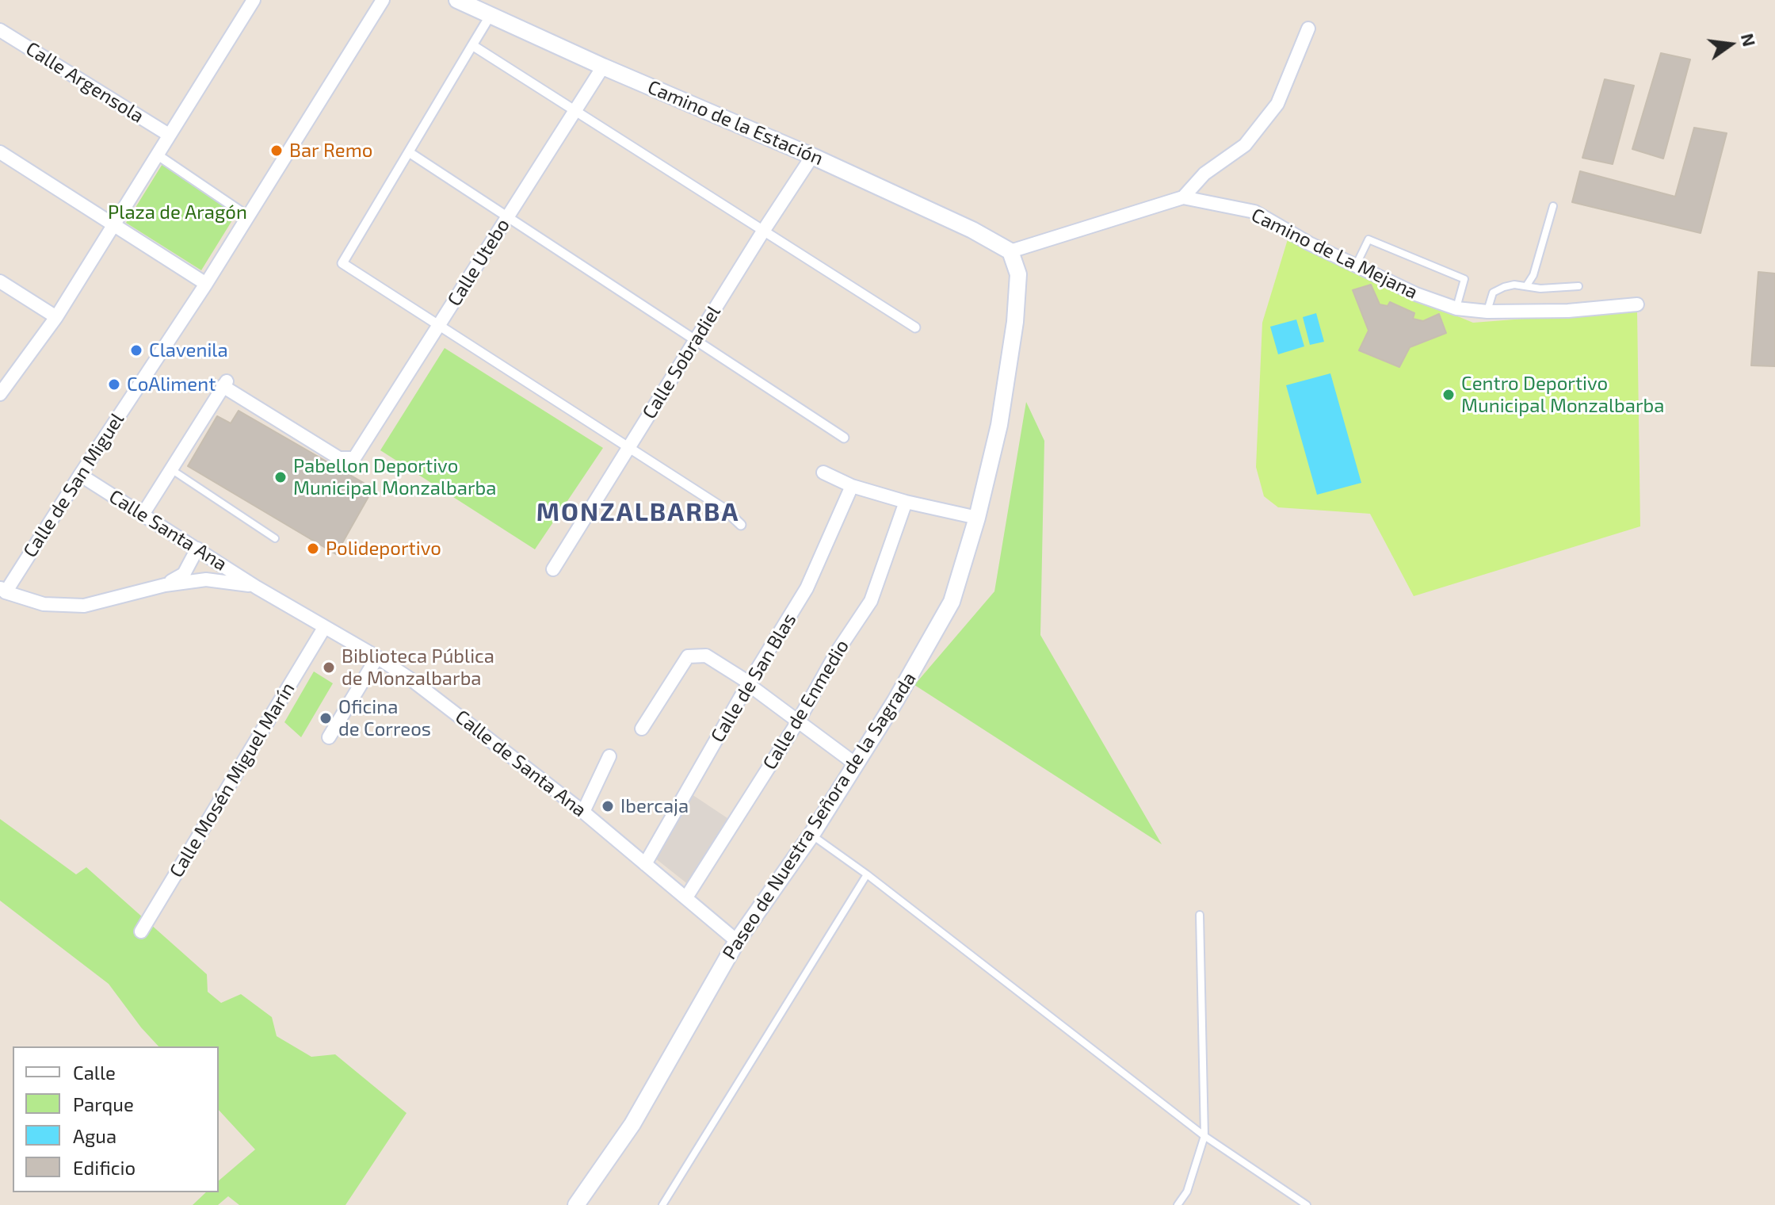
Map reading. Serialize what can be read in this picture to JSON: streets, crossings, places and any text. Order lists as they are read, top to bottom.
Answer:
{
  "streets": {
    "street": [
      "Calle Argensola",
      "Camino de la Estación",
      "Camino de La Mejana",
      "Calle Utebo",
      "Calle Sobradiel",
      "Calle de San Miguel",
      "Calle Santa Ana",
      "Calle de San Blas",
      "Calle de Enmedio",
      "Calle de Santa Ana",
      "Calle Mosén Miguel Marín",
      "Paseo de Nuestra Señora de la Sagrada"
    ]
  },
  "crossings": [
    ["Camino de la Estación", "Calle Utebo"],
    ["Camino de la Estación", "Calle Sobradiel"],
    ["Camino de la Estación", "Paseo de Nuestra Señora de la Sagrada"],
    ["Calle de San Miguel", "Calle Santa Ana"],
    ["Calle Santa Ana", "Calle de Santa Ana"],
    ["Calle de San Blas", "Calle de Santa Ana"],
    ["Calle de Enmedio", "Calle de Santa Ana"],
    ["Calle de Santa Ana", "Calle Mosén Miguel Marín"],
    ["Calle de Santa Ana", "Paseo de Nuestra Señora de la Sagrada"]
  ],
  "districts": ["MONZALBARBA"],
  "parks": ["Plaza de Aragón"],
  "places": [
    "Bar Remo",
    "Clavenila",
    "CoAliment",
    "Centro Deportivo Municipal Monzalbarba",
    "Pabellon Deportivo Municipal Monzalbarba",
    "Polideportivo",
    "Biblioteca Pública de Monzalbarba",
    "Oficina de Correos",
    "Ibercaja"
  ],
  "legend": [
    "Calle",
    "Parque",
    "Agua",
    "Edificio"
  ],
  "north": "right"
}
